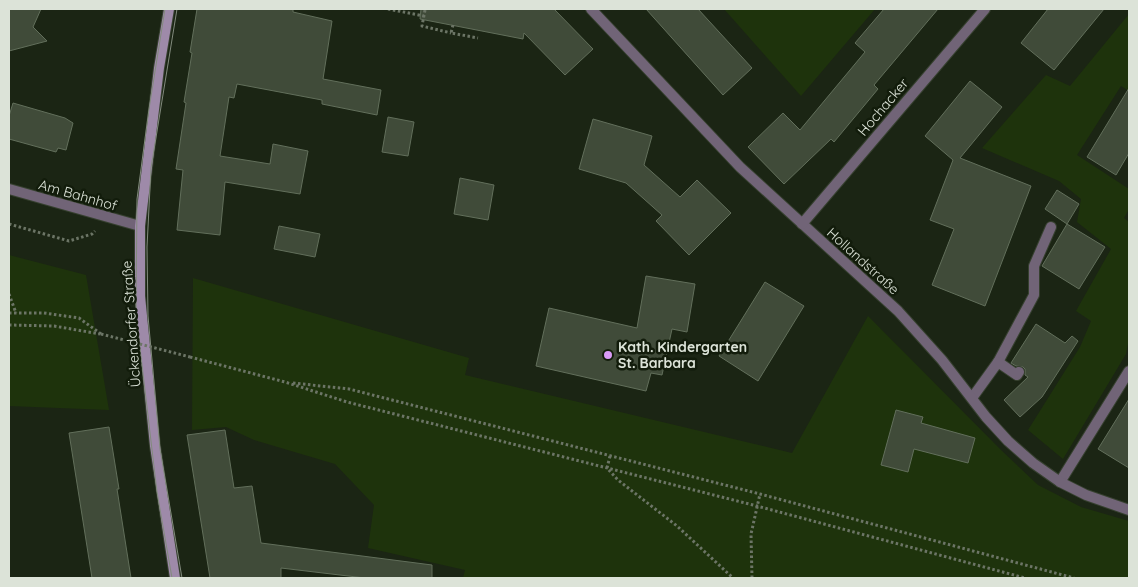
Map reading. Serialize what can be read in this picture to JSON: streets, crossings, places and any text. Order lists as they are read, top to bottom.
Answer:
{
  "streets": {
    "main road": ["Ückendorfer Straße"],
    "street": ["Hochacker", "Am Bahnhof", "Hollandstraße"]
  },
  "crossings": [
    ["Hochacker", "Hollandstraße"],
    ["Am Bahnhof", "Ückendorfer Straße"]
  ],
  "places": ["Kath. Kindergarten St. Barbara"]
}
